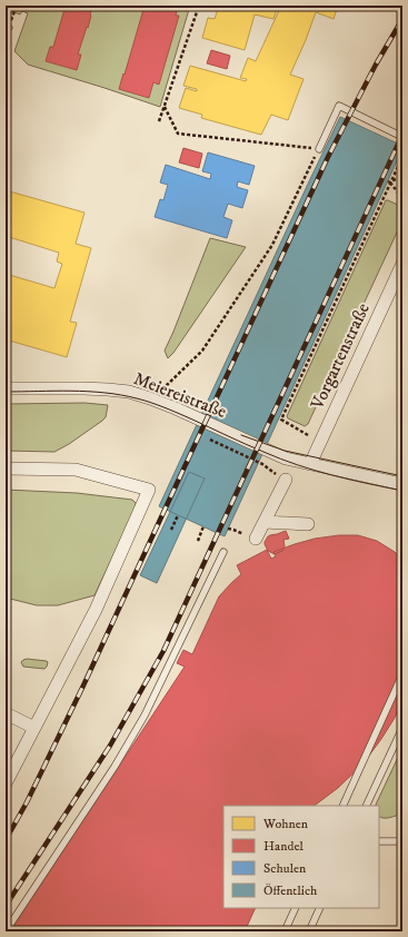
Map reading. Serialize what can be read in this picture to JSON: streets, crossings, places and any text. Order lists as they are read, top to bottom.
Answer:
{
  "streets": {
    "street": ["Vorgartenstraße", "Meiereistraße"]
  },
  "crossings": [
    ["Vorgartenstraße", "Meiereistraße"]
  ],
  "legend": [
    "Wohnen",
    "Handel",
    "Schulen",
    "Öffentlich"
  ]
}
